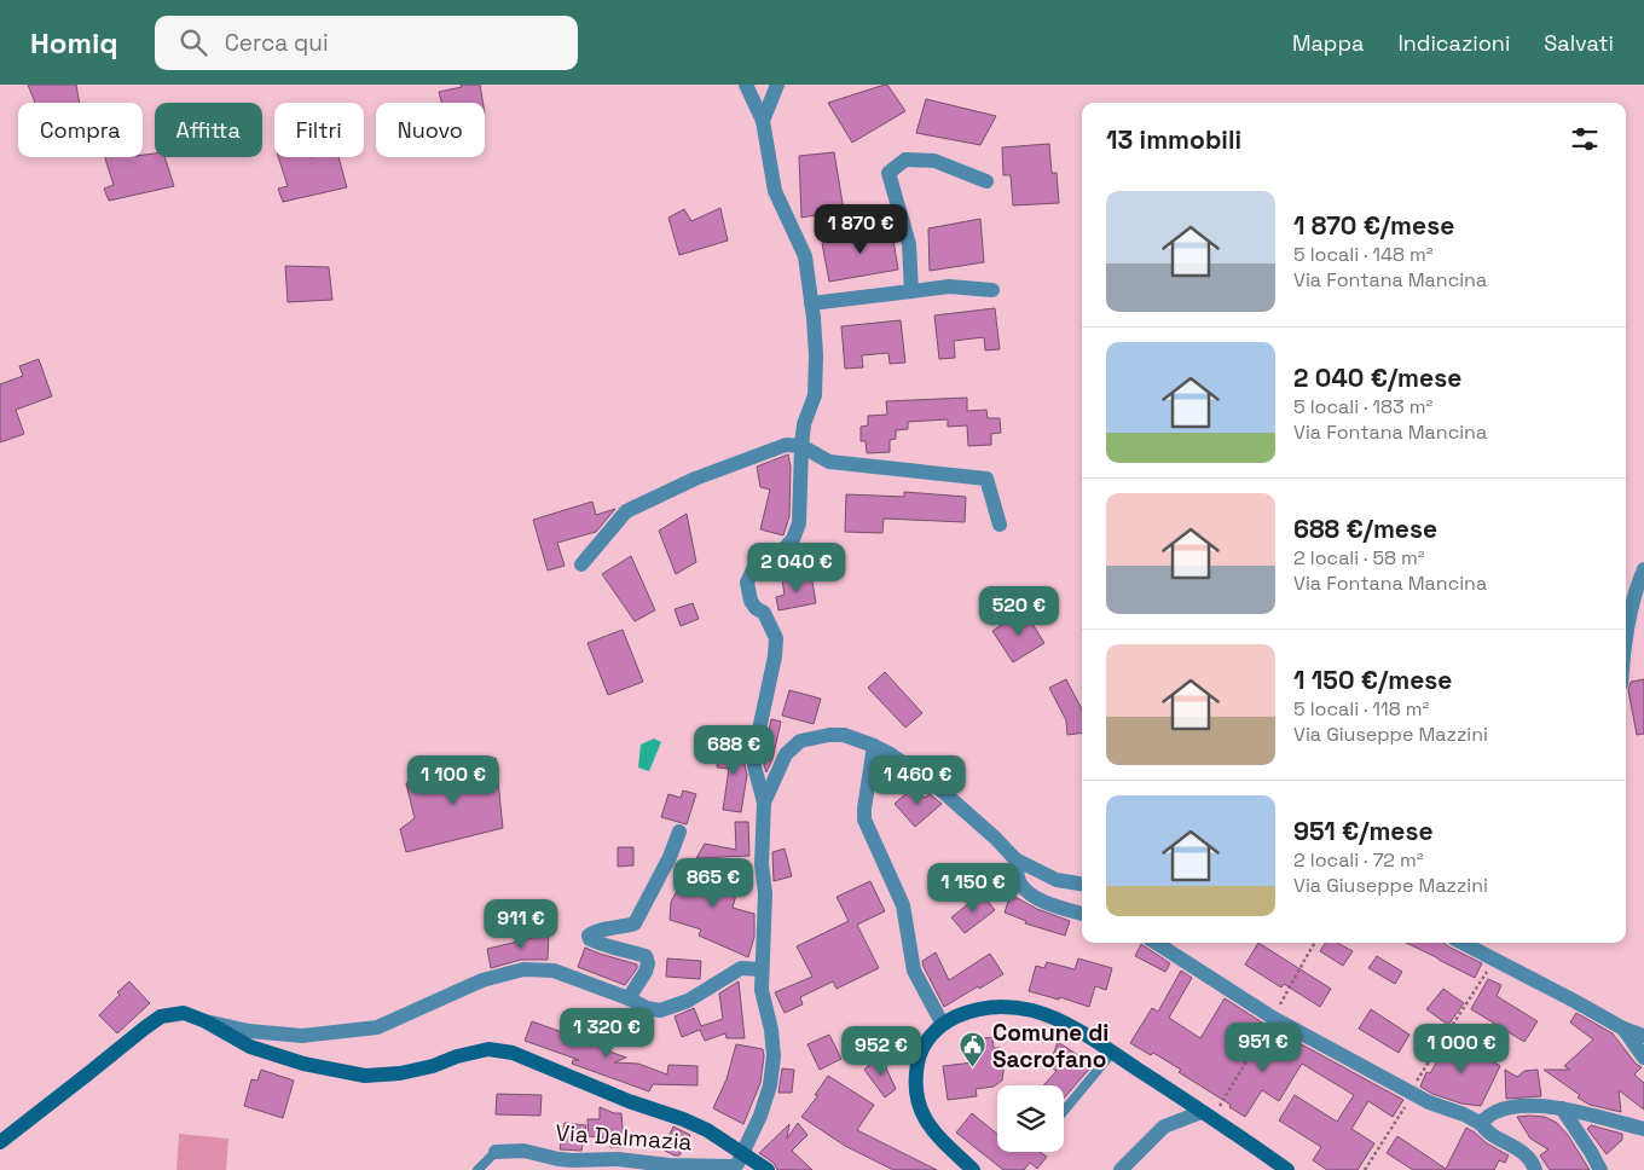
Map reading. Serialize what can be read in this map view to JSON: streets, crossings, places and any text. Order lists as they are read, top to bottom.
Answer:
{
  "streets": {
    "street": ["Via Dalmazia"]
  },
  "places": {
    "public building": ["Comune di Sacrofano"]
  },
  "page": {
    "header": "Homiq",
    "search": "Cerca qui",
    "nav": ["Mappa", "Indicazioni", "Salvati"],
    "chip": [
      "Compra",
      "Affitta",
      "Filtri",
      "Nuovo"
    ],
    "heading": "13 immobili",
    "list": [
      {
        "name": "1 870 €/mese",
        "note": "5 locali · 148 m² · Via Fontana Mancina"
      },
      {
        "name": "2 040 €/mese",
        "note": "5 locali · 183 m² · Via Fontana Mancina"
      },
      {
        "name": "688 €/mese",
        "note": "2 locali · 58 m² · Via Fontana Mancina"
      },
      {
        "name": "1 150 €/mese",
        "note": "5 locali · 118 m² · Via Giuseppe Mazzini"
      },
      {
        "name": "951 €/mese",
        "note": "2 locali · 72 m² · Via Giuseppe Mazzini"
      }
    ],
    "price": [
      "1 870 €",
      "2 040 €",
      "520 €",
      "688 €",
      "1 100 €",
      "1 460 €",
      "865 €",
      "1 150 €",
      "911 €",
      "1 320 €",
      "951 €",
      "1 000 €",
      "952 €"
    ]
  }
}
